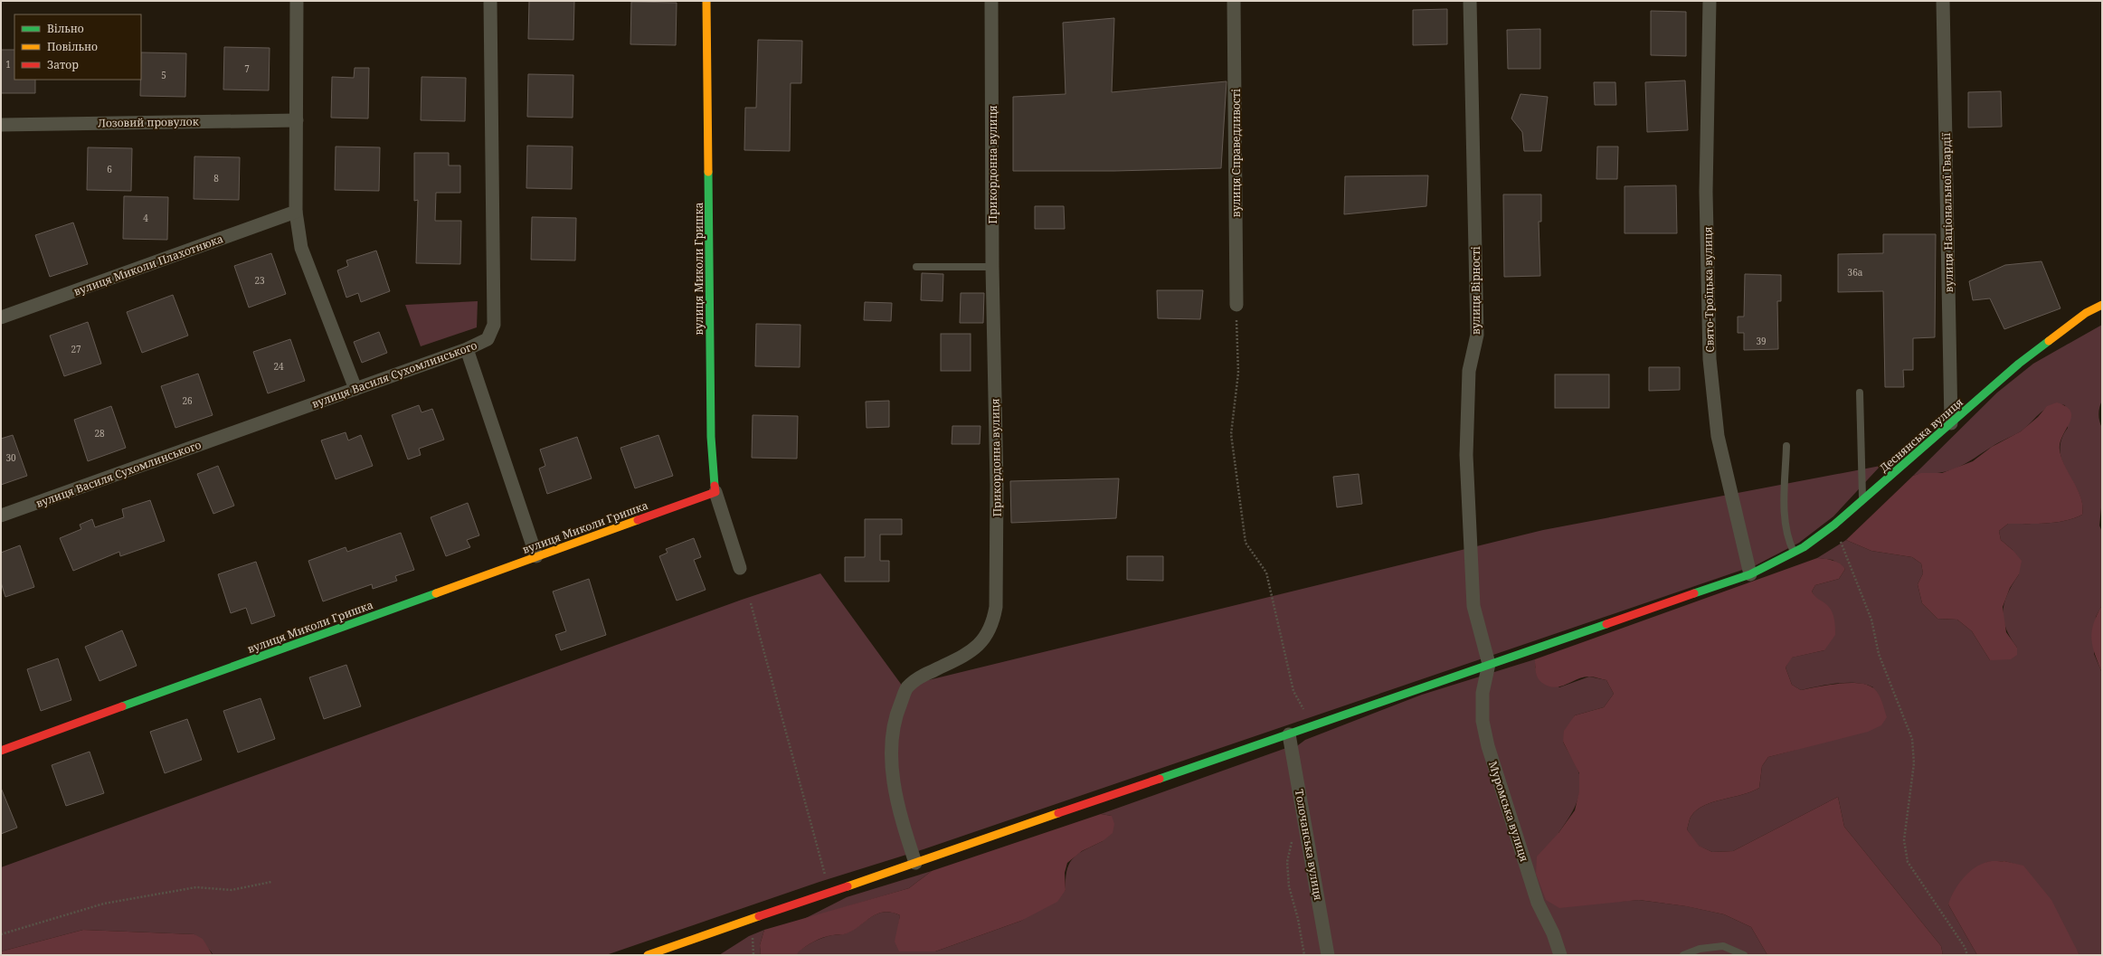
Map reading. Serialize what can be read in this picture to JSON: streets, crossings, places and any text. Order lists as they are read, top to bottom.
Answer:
{
  "streets": {
    "street": [
      "Лозовий провулок",
      "вулиця Справедливості",
      "Прикордонна вулиця",
      "вулиця Національної Гвардії",
      "вулиця Миколи Плахотнюка",
      "вулиця Миколи Гришка",
      "Свято-Троїцька вулиця",
      "вулиця Вірності",
      "вулиця Василя Сухомлинського",
      "Деснянська вулиця",
      "Муромська вулиця",
      "Толочанська вулиця"
    ]
  },
  "crossings": [
    ["Прикордонна вулиця", "Деснянська вулиця"],
    ["вулиця Національної Гвардії", "Деснянська вулиця"],
    ["Свято-Троїцька вулиця", "Деснянська вулиця"],
    ["вулиця Вірності", "Деснянська вулиця"],
    ["вулиця Вірності", "Муромська вулиця"],
    ["Деснянська вулиця", "Муромська вулиця"],
    ["Деснянська вулиця", "Толочанська вулиця"]
  ],
  "house_numbers": [
    "1",
    "7",
    "5",
    "6",
    "8",
    "4",
    "36а",
    "23",
    "39",
    "27",
    "24",
    "26",
    "28",
    "30"
  ],
  "legend": ["Вільно", "Повільно", "Затор"]
}
